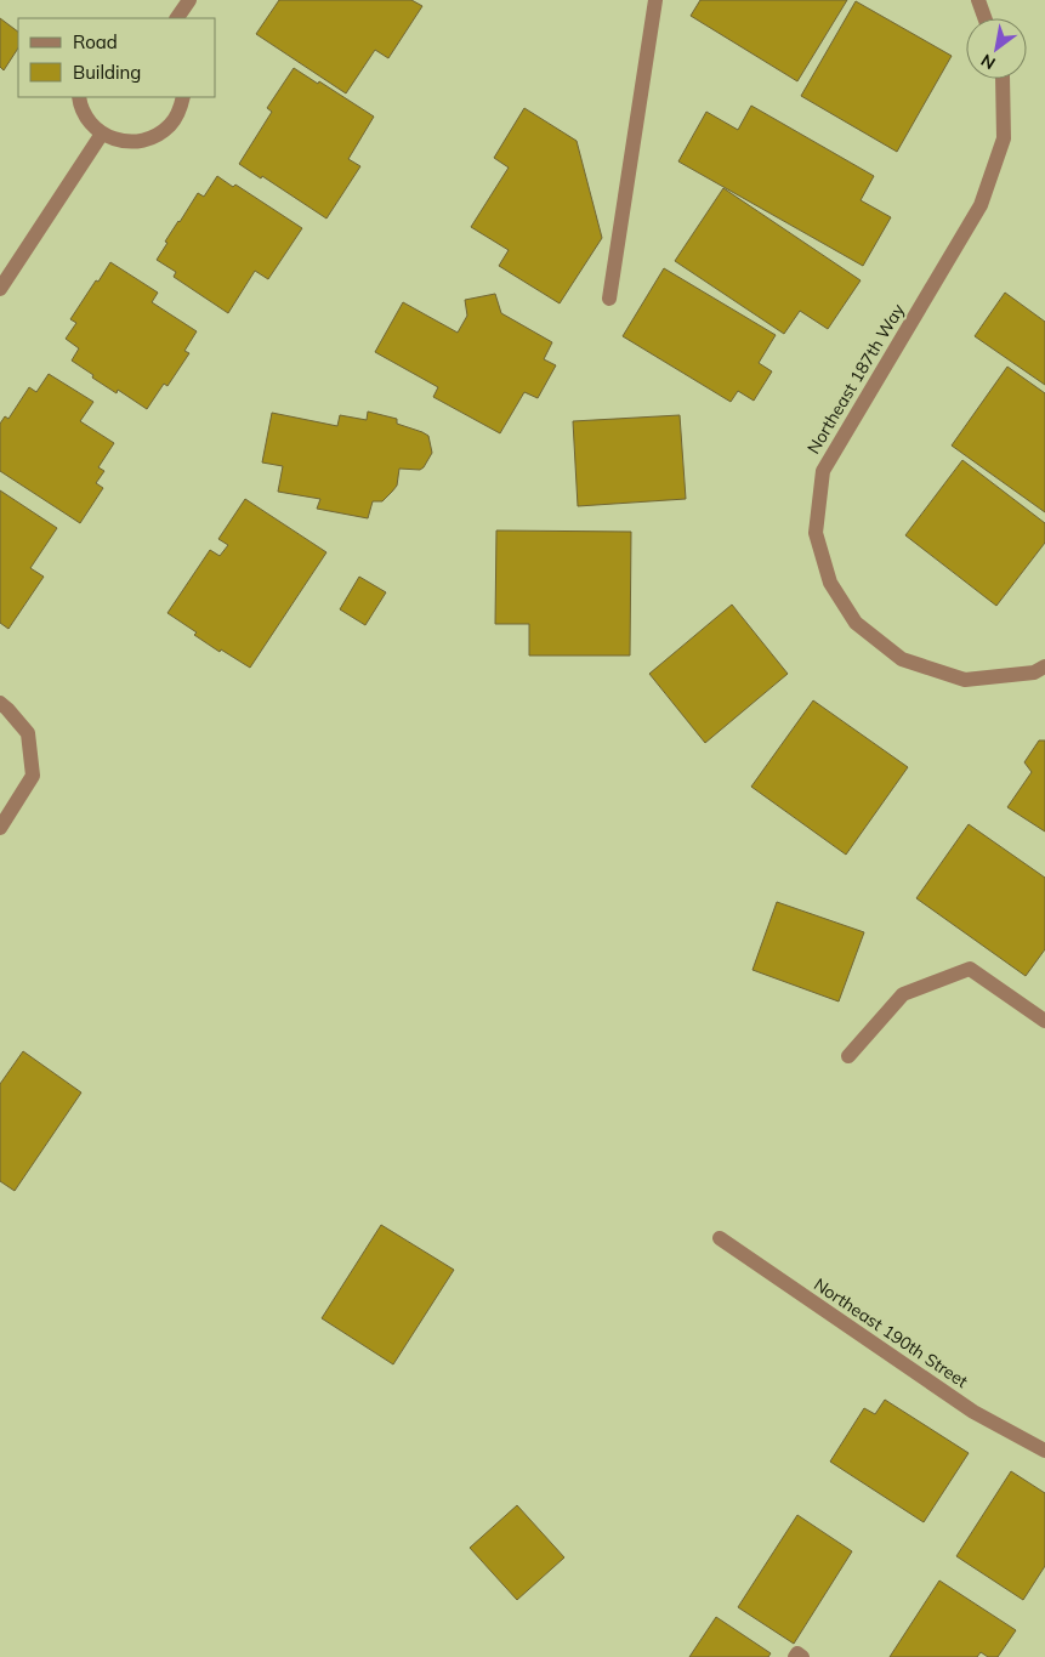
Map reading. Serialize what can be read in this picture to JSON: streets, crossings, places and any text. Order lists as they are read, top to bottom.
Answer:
{
  "streets": {
    "street": ["Northeast 187th Way", "Northeast 190th Street"]
  },
  "legend": ["Road", "Building"],
  "north": "bottom left"
}
